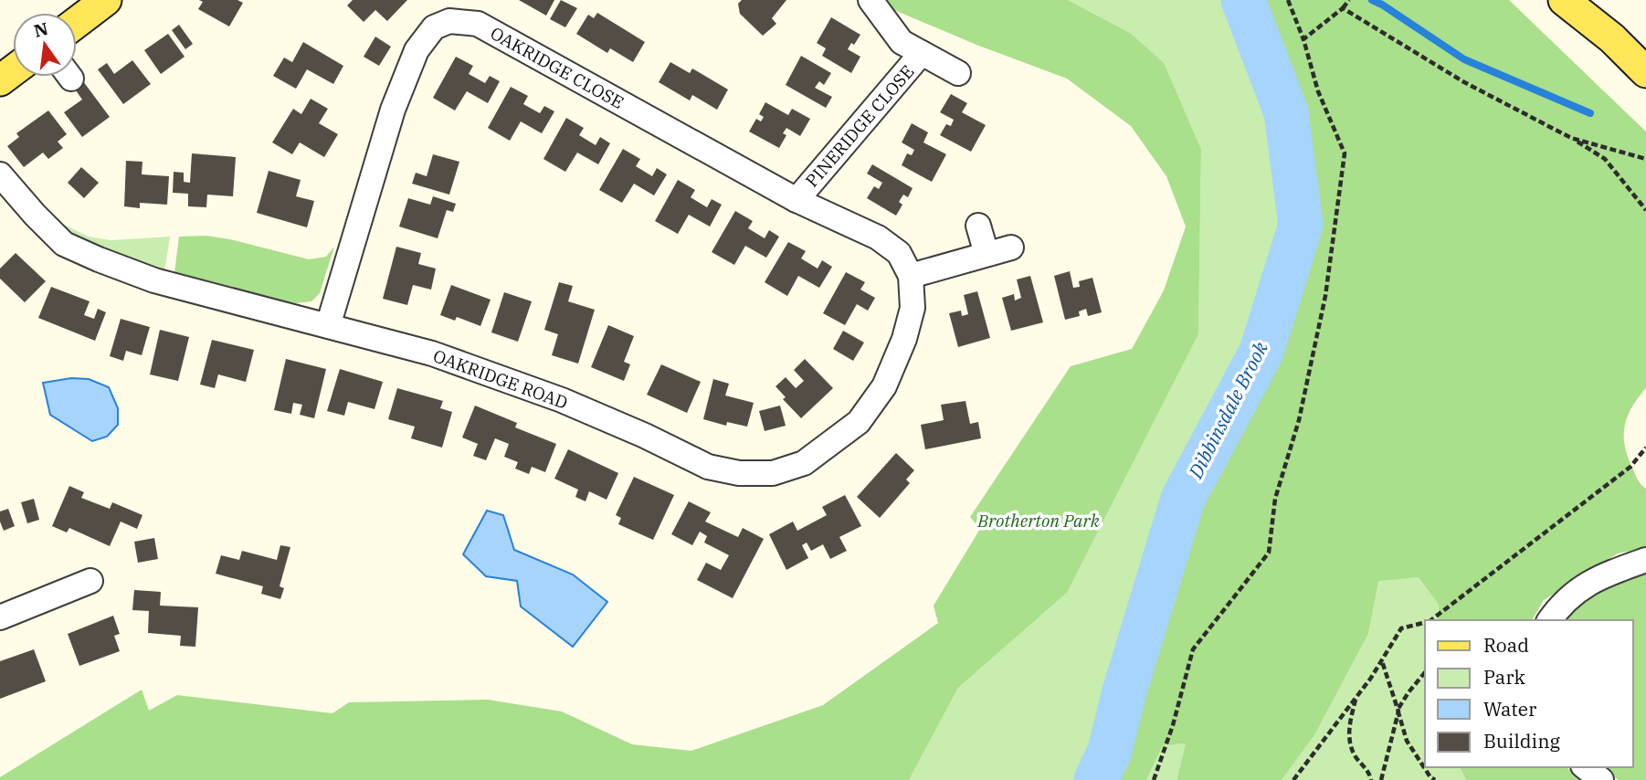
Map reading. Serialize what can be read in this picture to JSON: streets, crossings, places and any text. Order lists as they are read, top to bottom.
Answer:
{
  "streets": {
    "street": ["OAKRIDGE CLOSE", "PINERIDGE CLOSE", "OAKRIDGE ROAD"]
  },
  "crossings": [
    ["OAKRIDGE CLOSE", "PINERIDGE CLOSE"],
    ["OAKRIDGE CLOSE", "OAKRIDGE ROAD"]
  ],
  "water": ["Dibbinsdale Brook"],
  "parks": ["Brotherton Park"],
  "legend": [
    "Road",
    "Park",
    "Water",
    "Building"
  ],
  "north": "top"
}
